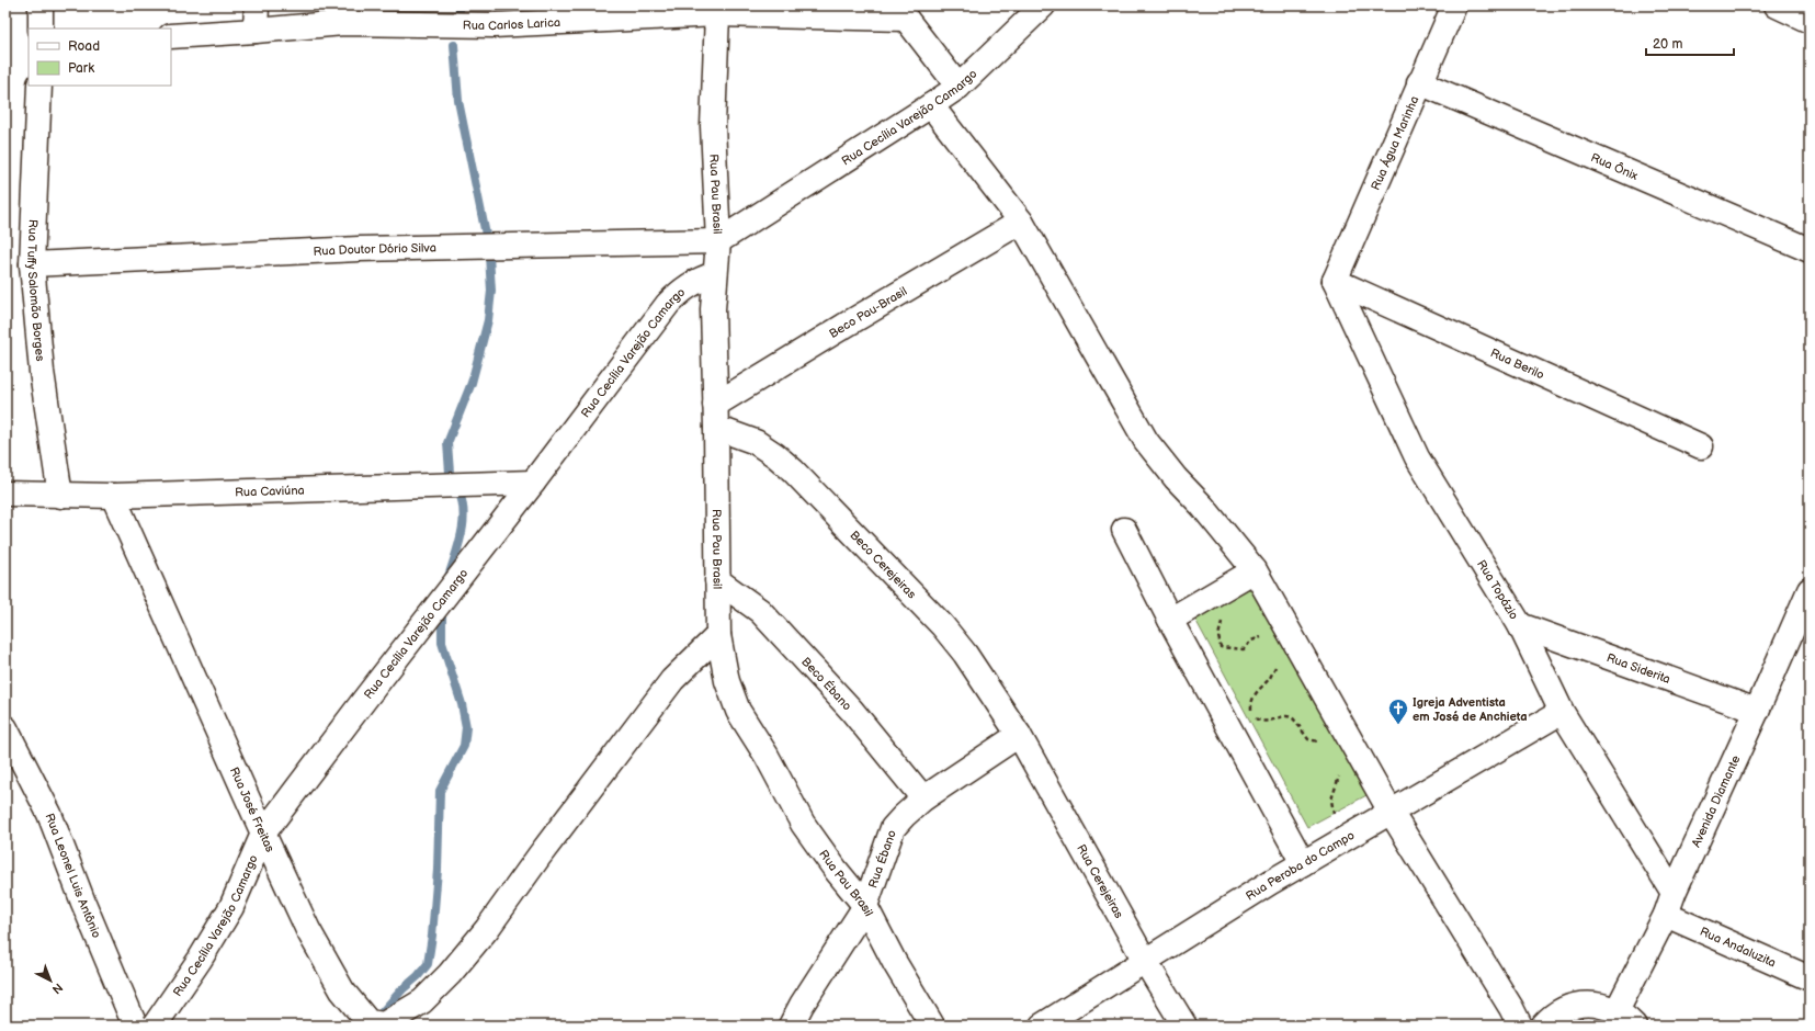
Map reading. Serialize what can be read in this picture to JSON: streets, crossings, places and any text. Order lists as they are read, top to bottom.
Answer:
{
  "streets": {
    "street": [
      "Rua Carlos Larica",
      "Rua Cecília Varejão Camargo",
      "Rua Água Marinha",
      "Rua Ônix",
      "Rua Pau Brasil",
      "Rua Doutor Dório Silva",
      "Rua Tuffy Salomão Borges",
      "Beco Pau-Brasil",
      "Rua Berilo",
      "Rua Caviúna",
      "Beco Cerejeiras",
      "Rua Topázio",
      "Rua Siderita",
      "Beco Ébano",
      "Avenida Diamante",
      "Rua José Freitas",
      "Rua Ébano",
      "Rua Peroba do Campo",
      "Rua Leonel Luis Antônio",
      "Rua Cerejeiras",
      "Rua Andaluzita"
    ]
  },
  "crossings": [
    ["Rua Carlos Larica", "Rua Pau Brasil"],
    ["Rua Cecília Varejão Camargo", "Rua Pau Brasil"],
    ["Rua Cecília Varejão Camargo", "Rua Doutor Dório Silva"],
    ["Rua Cecília Varejão Camargo", "Rua Caviúna"],
    ["Rua Cecília Varejão Camargo", "Rua José Freitas"],
    ["Rua Água Marinha", "Rua Ônix"],
    ["Rua Água Marinha", "Rua Berilo"],
    ["Rua Água Marinha", "Rua Topázio"],
    ["Rua Pau Brasil", "Rua Doutor Dório Silva"],
    ["Rua Pau Brasil", "Beco Pau-Brasil"],
    ["Rua Pau Brasil", "Beco Cerejeiras"],
    ["Rua Pau Brasil", "Beco Ébano"],
    ["Rua Pau Brasil", "Rua José Freitas"],
    ["Rua Pau Brasil", "Rua Ébano"],
    ["Rua Doutor Dório Silva", "Rua Tuffy Salomão Borges"],
    ["Rua Tuffy Salomão Borges", "Rua Caviúna"],
    ["Beco Pau-Brasil", "Beco Cerejeiras"],
    ["Rua Berilo", "Rua Topázio"],
    ["Rua Caviúna", "Rua José Freitas"],
    ["Beco Cerejeiras", "Rua Ébano"],
    ["Beco Cerejeiras", "Rua Cerejeiras"],
    ["Rua Topázio", "Rua Siderita"],
    ["Rua Topázio", "Avenida Diamante"],
    ["Rua Topázio", "Rua Peroba do Campo"],
    ["Rua Siderita", "Avenida Diamante"],
    ["Beco Ébano", "Rua Ébano"],
    ["Avenida Diamante", "Rua Andaluzita"],
    ["Rua Ébano", "Rua Cerejeiras"],
    ["Rua Peroba do Campo", "Rua Cerejeiras"]
  ],
  "places": {
    "church": ["Igreja Adventista em José de Anchieta"]
  },
  "legend": ["Road", "Park"],
  "scale_bar": "20 m",
  "north": "bottom right"
}
